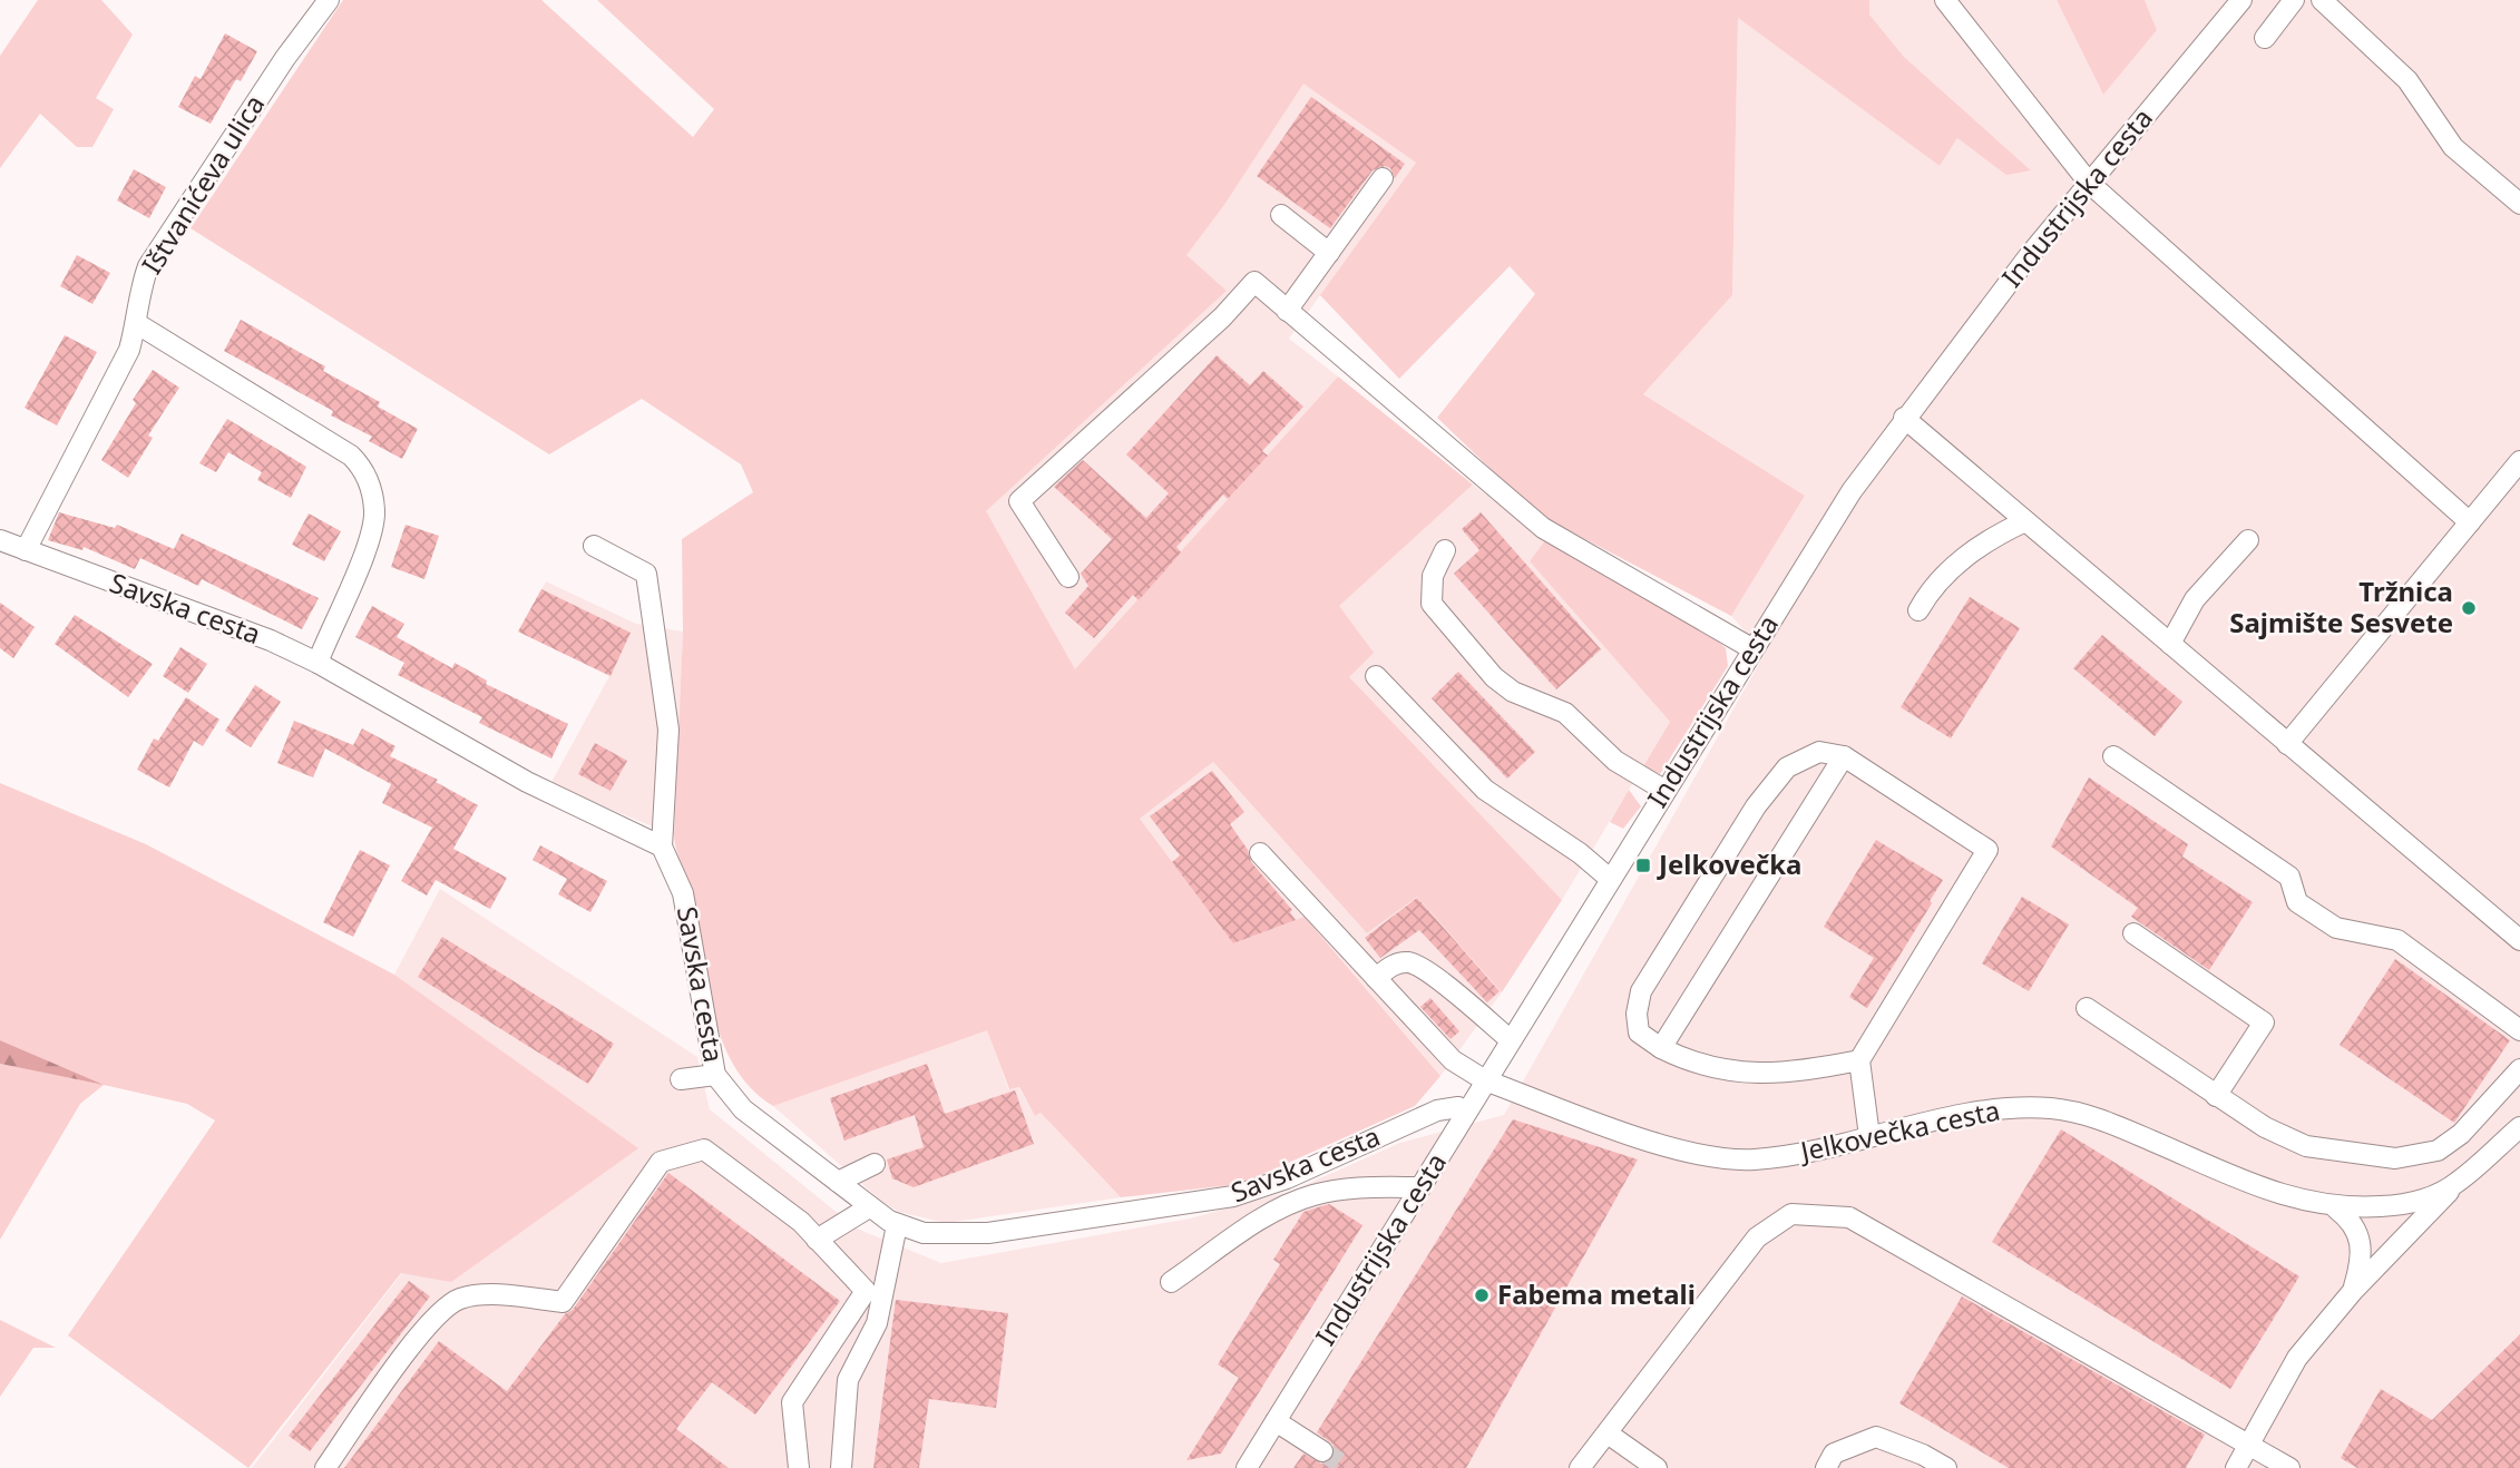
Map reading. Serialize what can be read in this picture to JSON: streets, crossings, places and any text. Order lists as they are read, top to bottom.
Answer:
{
  "streets": {
    "street": [
      "Ištvanićeva ulica",
      "Industrijska cesta",
      "Savska cesta",
      "Jelkovečka cesta"
    ]
  },
  "crossings": [
    ["Ištvanićeva ulica", "Savska cesta"],
    ["Industrijska cesta", "Savska cesta"],
    ["Industrijska cesta", "Jelkovečka cesta"]
  ],
  "places": {
    "other": ["Tržnica Sajmište Sesvete", "Fabema metali"],
    "transit": ["Jelkovečka"]
  }
}
